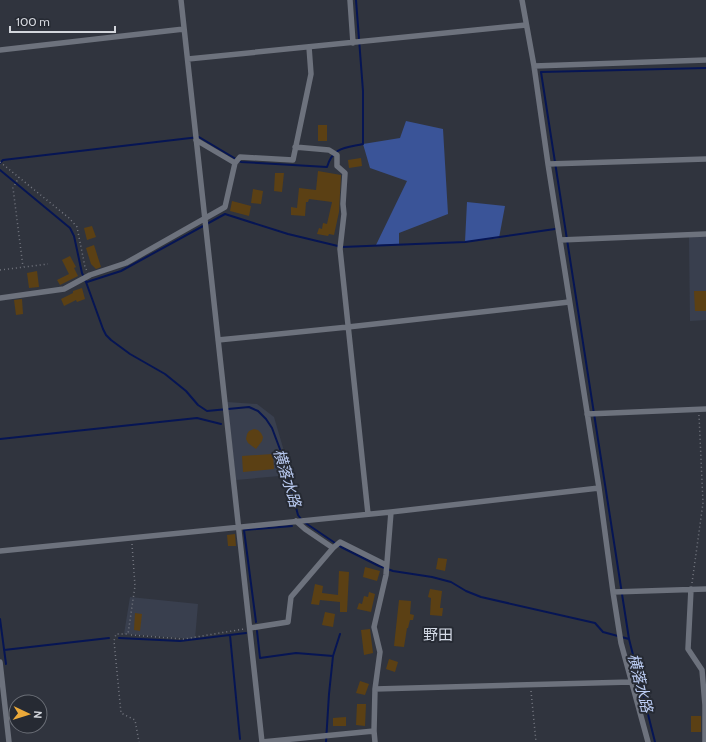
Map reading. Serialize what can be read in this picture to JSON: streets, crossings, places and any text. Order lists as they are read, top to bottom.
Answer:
{
  "districts": ["野田"],
  "water": ["横落水路"],
  "scale_bar": "100 m",
  "north": "right"
}
